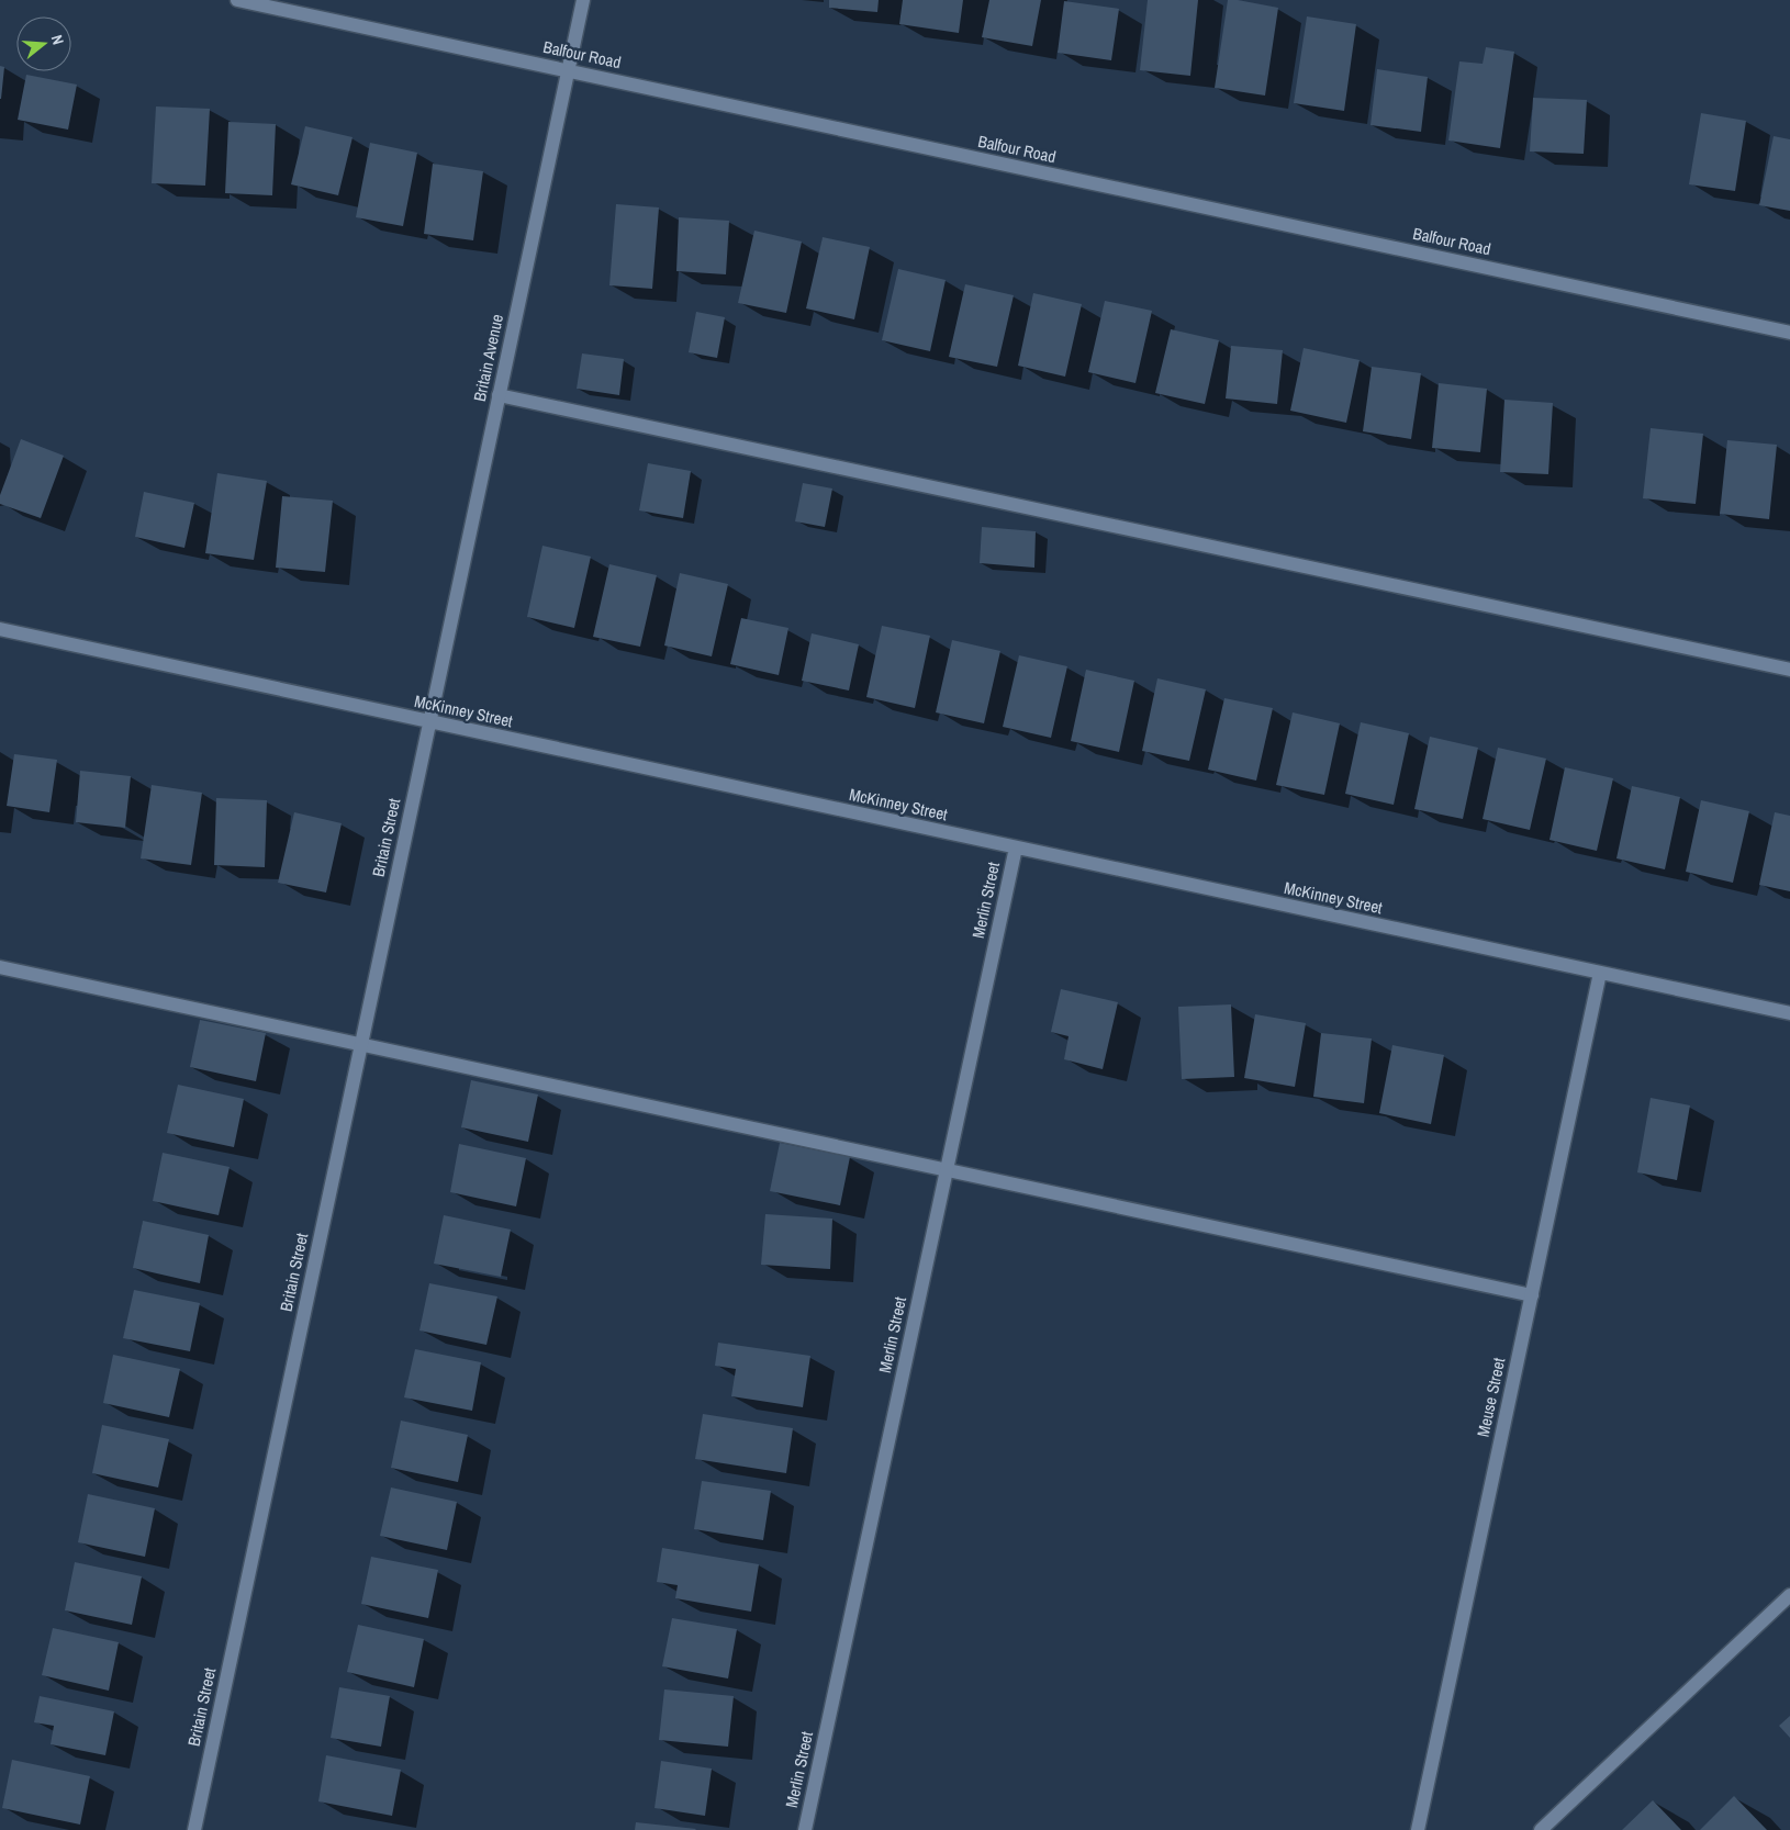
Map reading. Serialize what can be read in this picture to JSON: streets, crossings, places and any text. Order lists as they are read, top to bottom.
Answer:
{
  "streets": {
    "street": [
      "Balfour Road",
      "Britain Avenue",
      "McKinney Street",
      "Britain Street",
      "Merlin Street",
      "Meuse Street"
    ]
  },
  "crossings": [
    ["Balfour Road", "Britain Avenue"],
    ["Britain Avenue", "McKinney Street"],
    ["Britain Avenue", "Britain Street"],
    ["McKinney Street", "Britain Street"],
    ["McKinney Street", "Merlin Street"],
    ["McKinney Street", "Meuse Street"]
  ],
  "north": "right"
}
